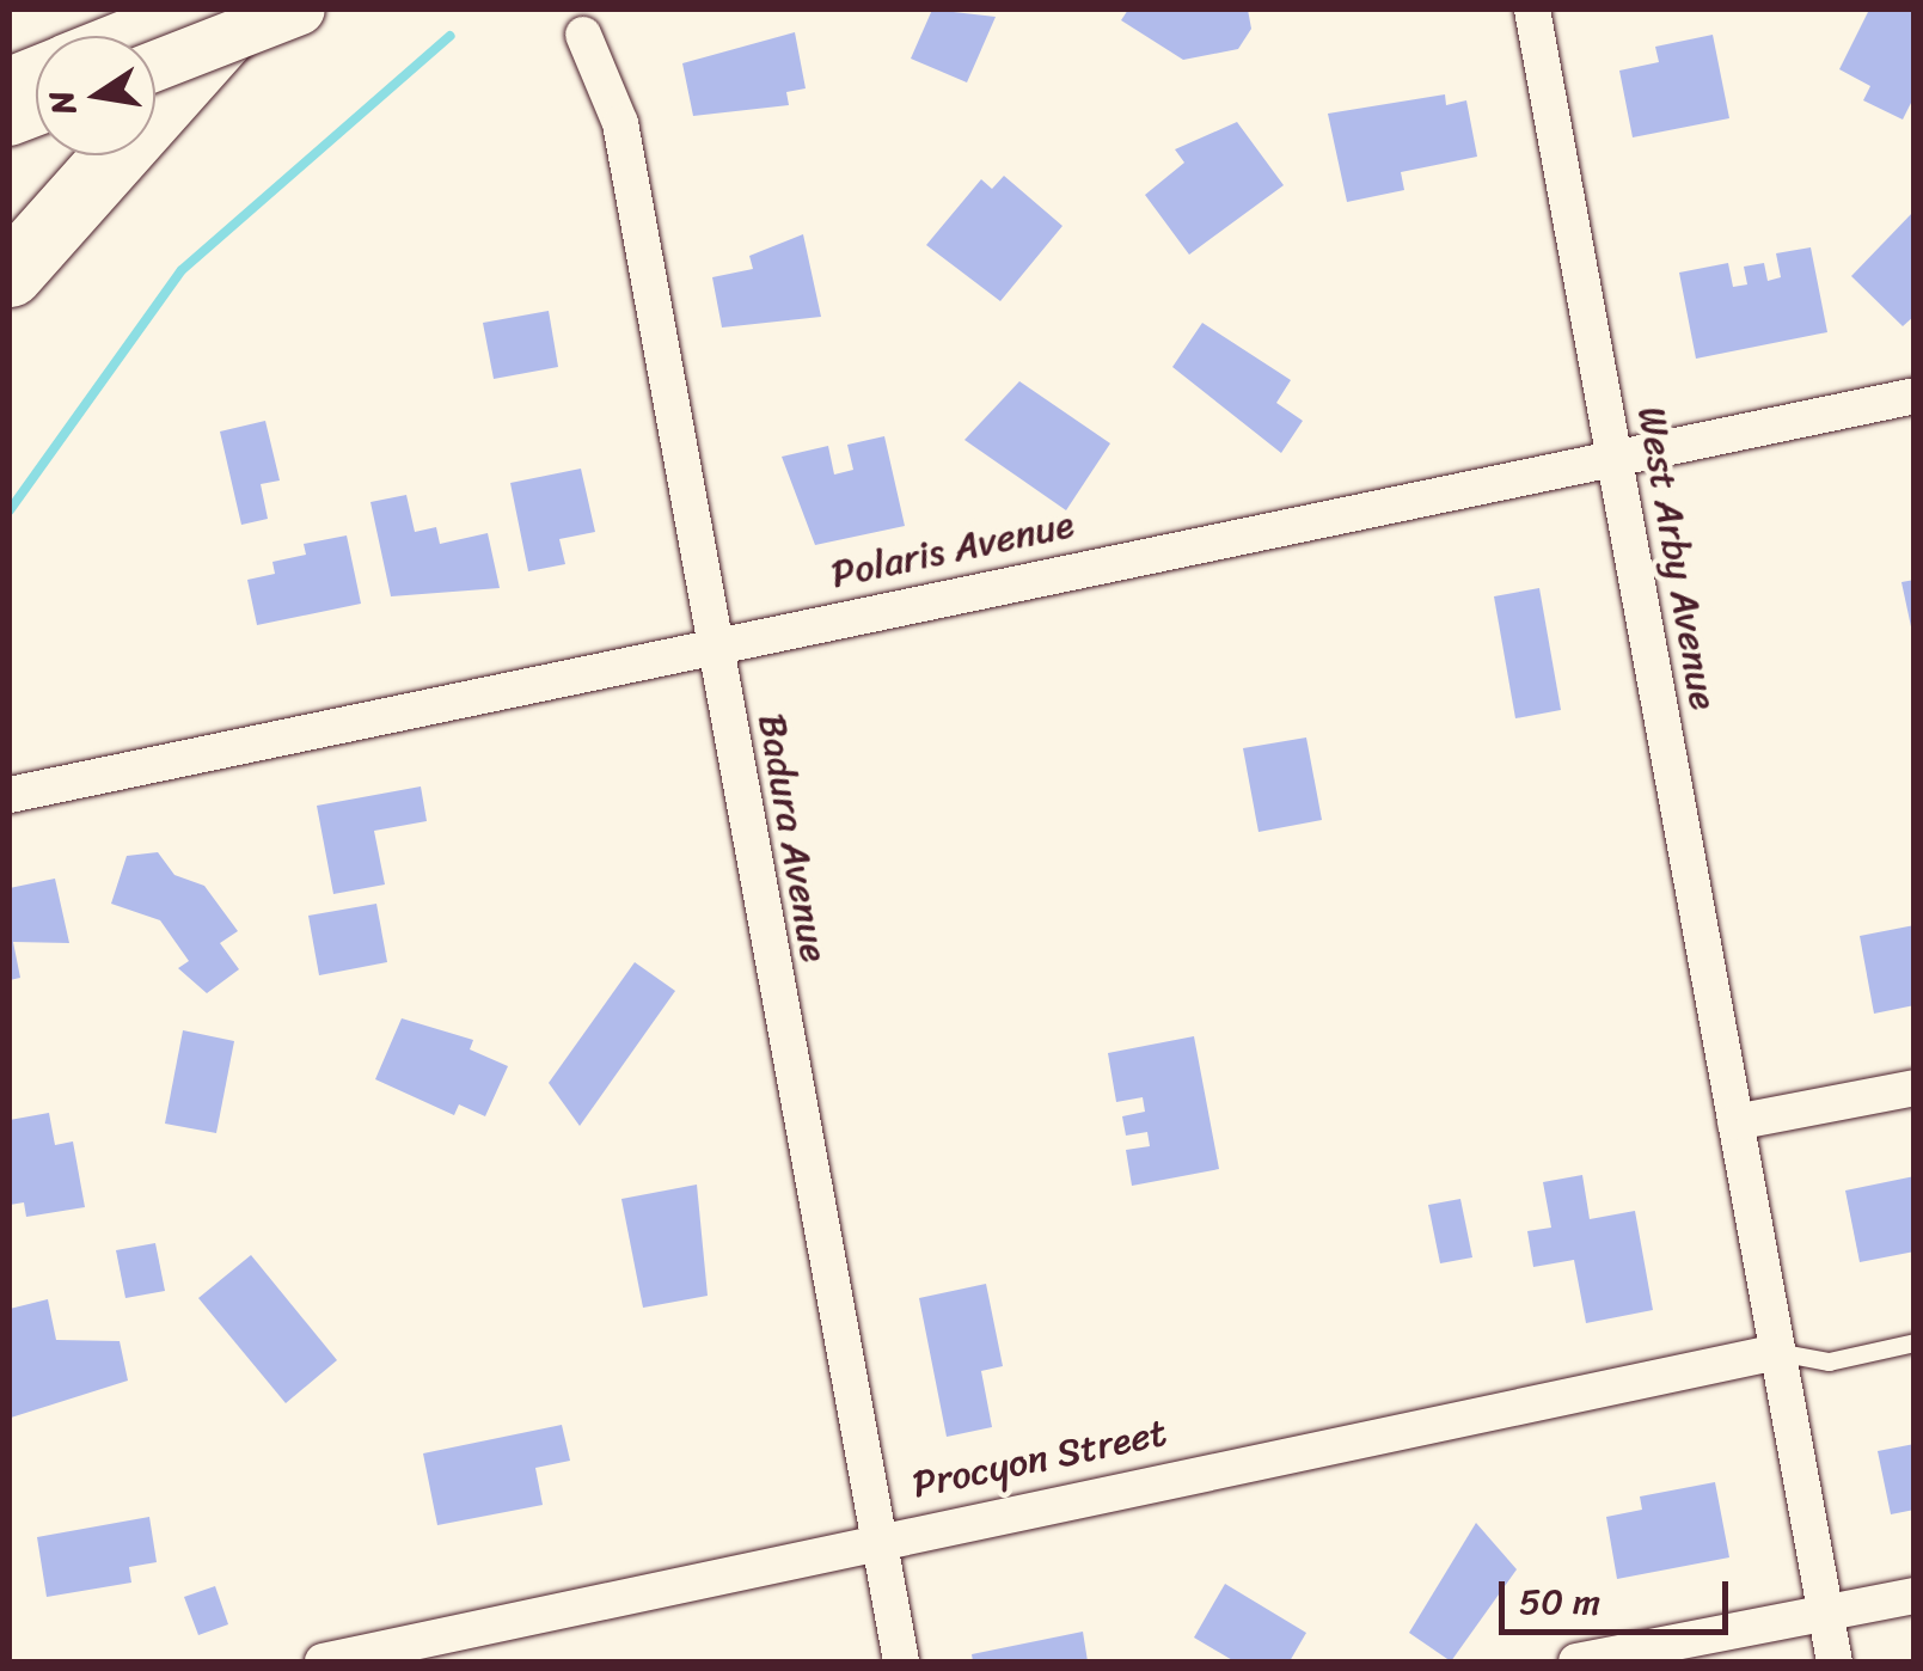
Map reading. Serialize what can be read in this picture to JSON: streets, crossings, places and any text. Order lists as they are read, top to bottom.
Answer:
{
  "streets": {
    "street": [
      "Polaris Avenue",
      "West Arby Avenue",
      "Badura Avenue",
      "Procyon Street"
    ]
  },
  "crossings": [
    ["Polaris Avenue", "West Arby Avenue"],
    ["Polaris Avenue", "Badura Avenue"],
    ["West Arby Avenue", "Procyon Street"],
    ["Badura Avenue", "Procyon Street"]
  ],
  "scale_bar": "50 m",
  "north": "left"
}
